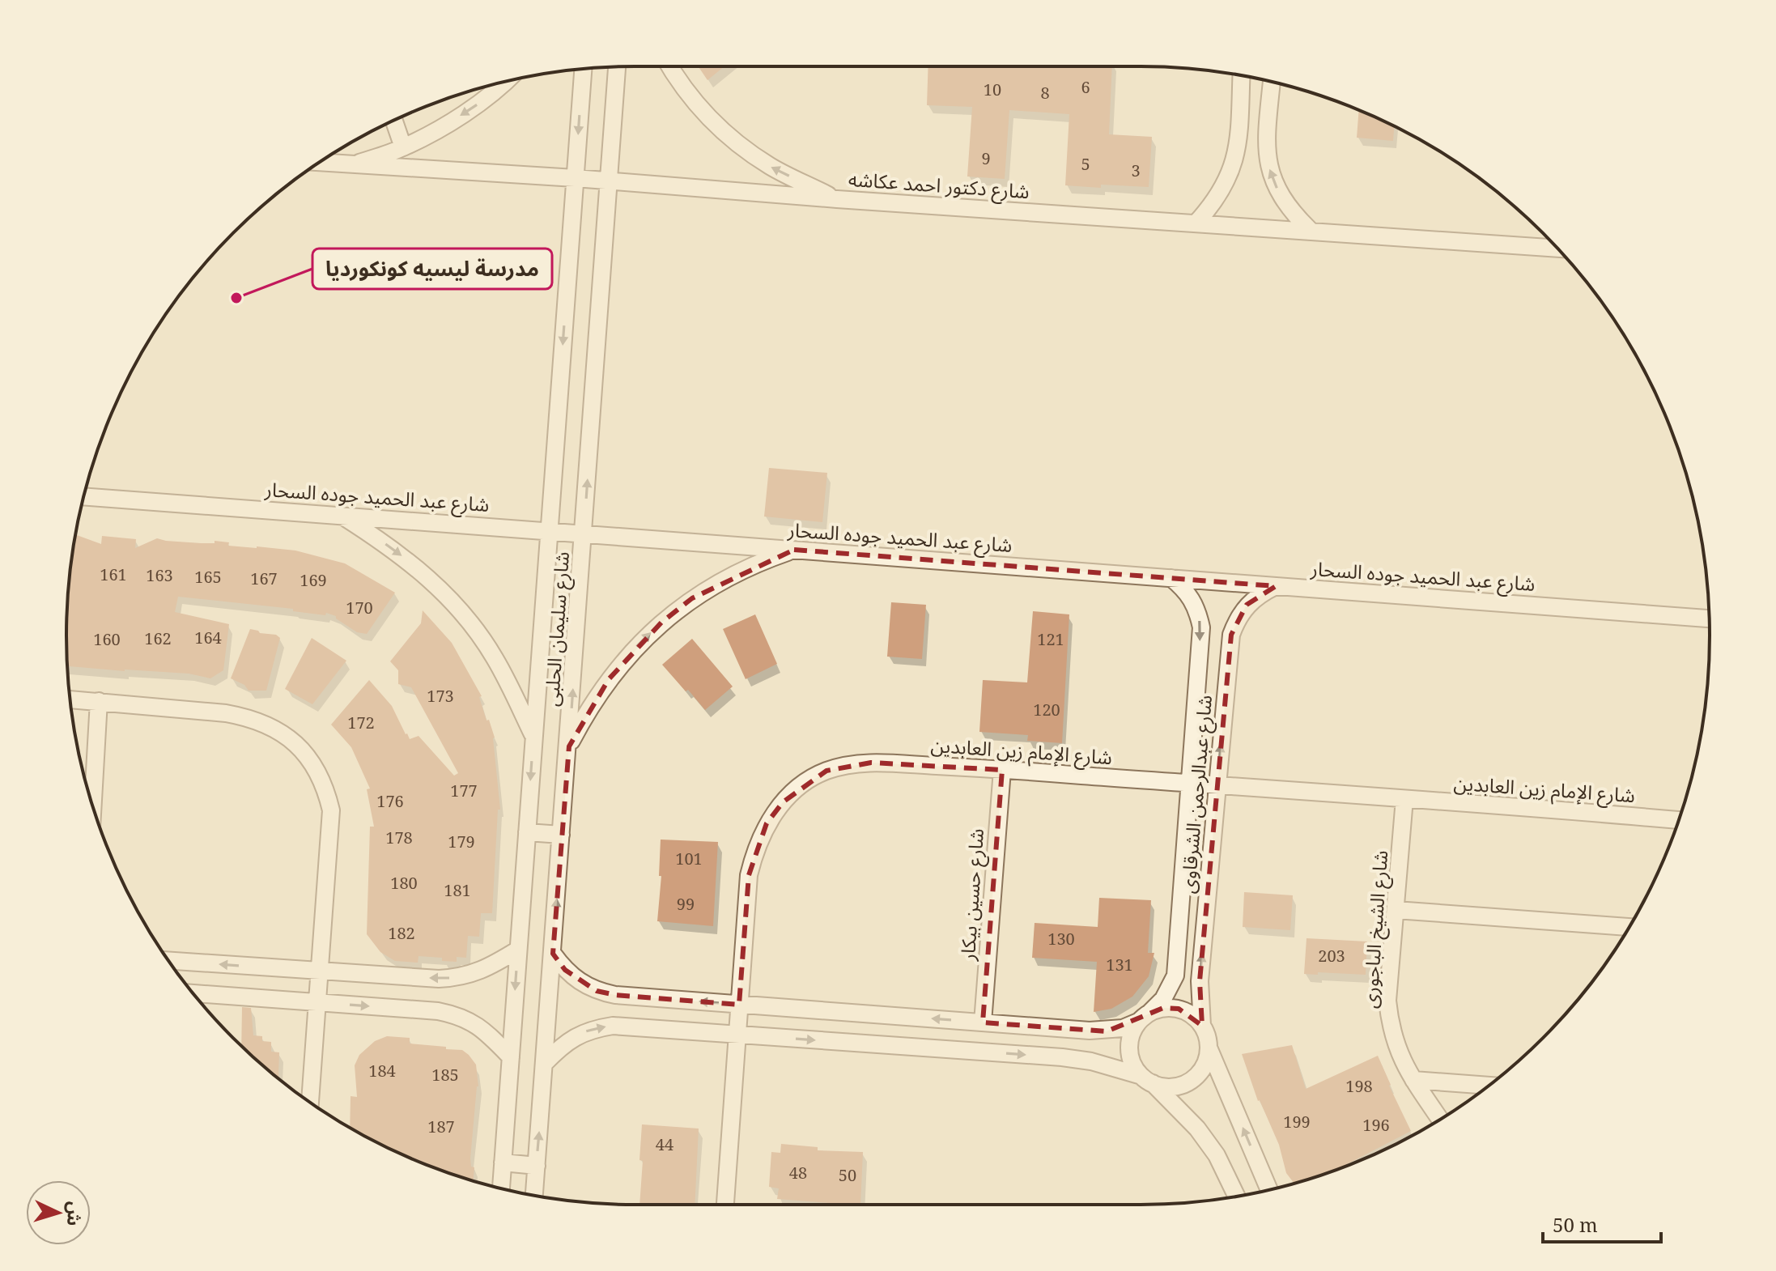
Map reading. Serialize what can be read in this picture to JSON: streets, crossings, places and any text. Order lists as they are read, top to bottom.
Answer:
{
  "streets": {
    "street": [
      "شارع دكتور احمد عكاشه",
      "شارع عبد الحميد جوده السحار",
      "شارع سليمان الحلبى",
      "شارع الإمام زين العابدين",
      "شارع عبدالرحمن الشرقاوى",
      "شارع حسين بيكار",
      "شارع الشيخ الباجورى"
    ]
  },
  "crossings": [
    ["شارع دكتور احمد عكاشه", "شارع سليمان الحلبى"],
    ["شارع عبد الحميد جوده السحار", "شارع سليمان الحلبى"],
    ["شارع عبد الحميد جوده السحار", "شارع عبدالرحمن الشرقاوى"],
    ["شارع الإمام زين العابدين", "شارع عبدالرحمن الشرقاوى"],
    ["شارع الإمام زين العابدين", "شارع حسين بيكار"],
    ["شارع الإمام زين العابدين", "شارع الشيخ الباجورى"]
  ],
  "places": ["مدرسة ليسيه كونكورديا"],
  "house_numbers": [
    "6",
    "10",
    "8",
    "9",
    "5",
    "3",
    "161",
    "163",
    "165",
    "167",
    "169",
    "170",
    "164",
    "162",
    "160",
    "121",
    "173",
    "120",
    "172",
    "177",
    "176",
    "178",
    "179",
    "101",
    "180",
    "181",
    "99",
    "182",
    "130",
    "203",
    "131",
    "184",
    "185",
    "198",
    "199",
    "196",
    "187",
    "44",
    "48",
    "50"
  ],
  "scale_bar": "50 m",
  "north": "right"
}
